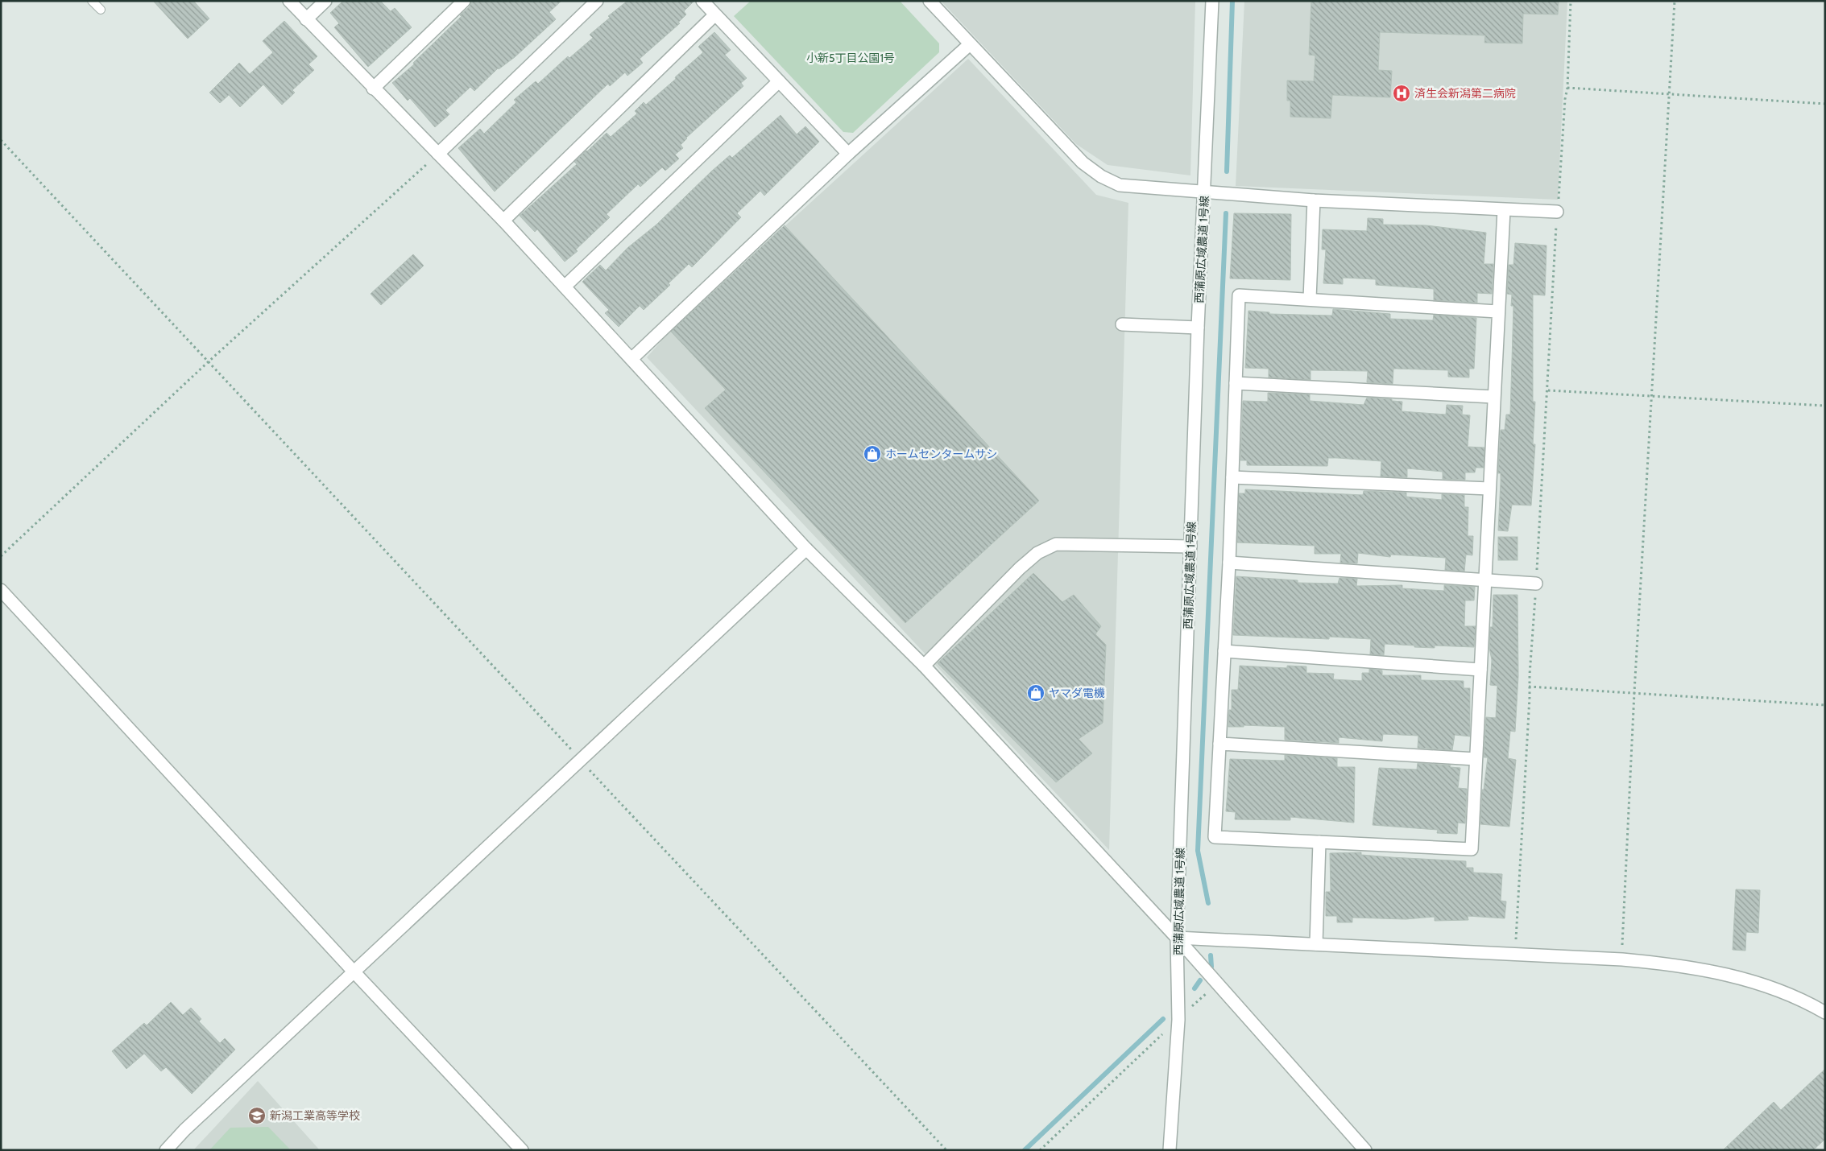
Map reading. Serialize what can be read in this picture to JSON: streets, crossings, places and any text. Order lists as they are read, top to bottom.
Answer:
{
  "streets": {
    "street": ["西蒲原広域農道 1号線"]
  },
  "parks": ["小新5丁目公園1号"],
  "places": {
    "hospital": ["済生会新潟第二病院"],
    "shop": ["ホームセンタームサシ", "ヤマダ電機"],
    "school or university": ["新潟工業高等学校"]
  }
}
